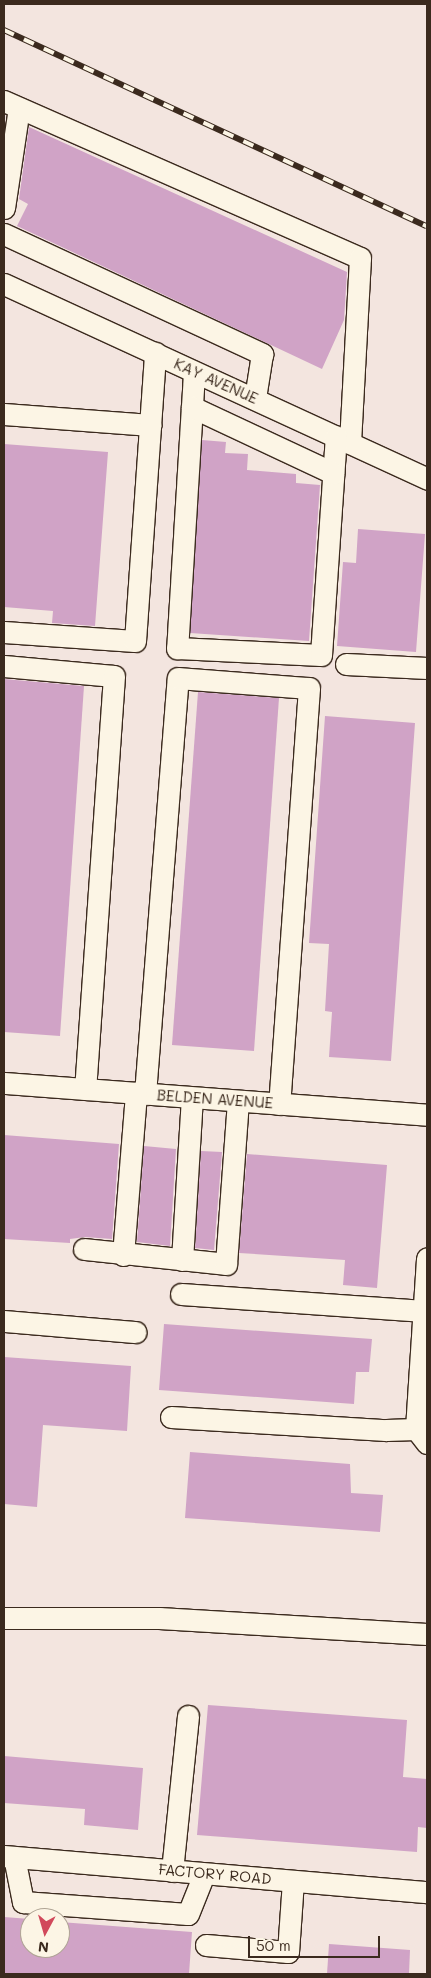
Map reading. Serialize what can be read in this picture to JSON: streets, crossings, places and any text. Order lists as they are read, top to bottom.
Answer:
{
  "streets": {
    "street": ["KAY AVENUE", "BELDEN AVENUE", "FACTORY ROAD"]
  },
  "scale_bar": "50 m",
  "north": "bottom"
}
